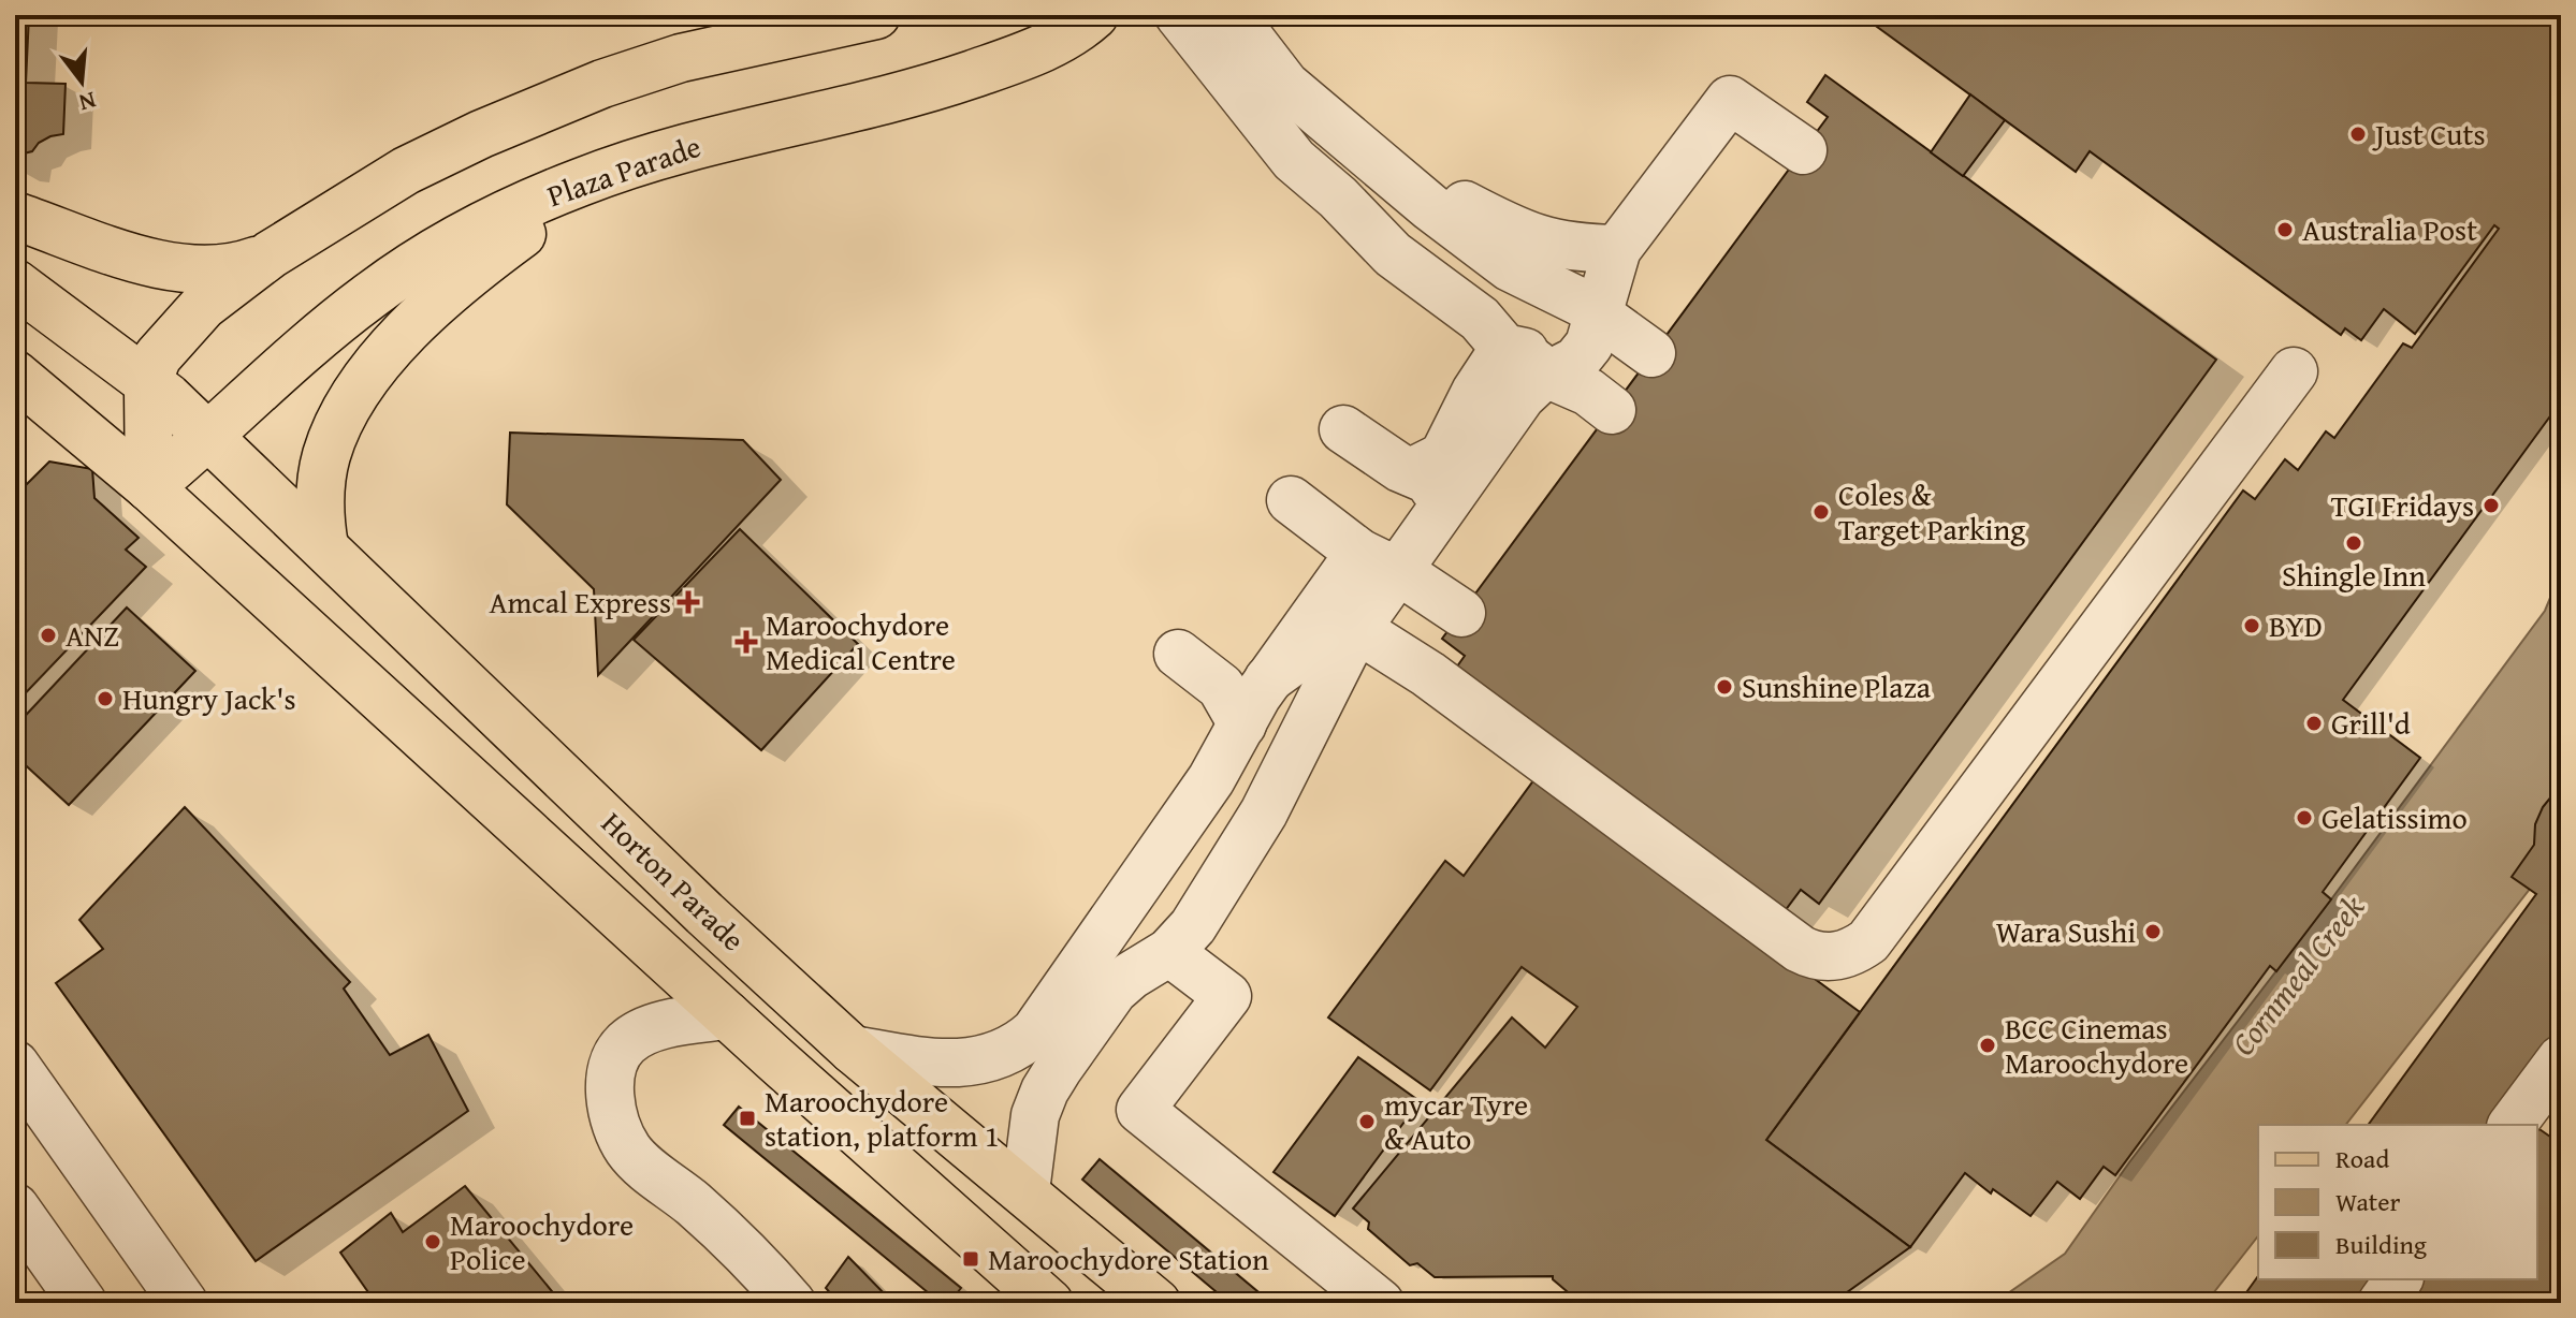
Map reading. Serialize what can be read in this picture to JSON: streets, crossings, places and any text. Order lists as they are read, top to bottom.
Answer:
{
  "streets": {
    "main road": ["Plaza Parade", "Horton Parade"]
  },
  "crossings": [
    ["Plaza Parade", "Horton Parade"]
  ],
  "water": ["Cornmeal Creek"],
  "places": {
    "other": [
      "Just Cuts",
      "Australia Post",
      "TGI Fridays",
      "Coles & Target Parking",
      "Shingle Inn",
      "BYD",
      "ANZ",
      "Sunshine Plaza",
      "Hungry Jack's",
      "Grill'd",
      "Gelatissimo",
      "Wara Sushi",
      "BCC Cinemas Maroochydore",
      "mycar Tyre & Auto",
      "Maroochydore Police"
    ],
    "health": ["Amcal Express", "Maroochydore Medical Centre"],
    "transit": ["Maroochydore station, platform 1", "Maroochydore Station"]
  },
  "legend": ["Road", "Water", "Building"],
  "north": "bottom"
}
